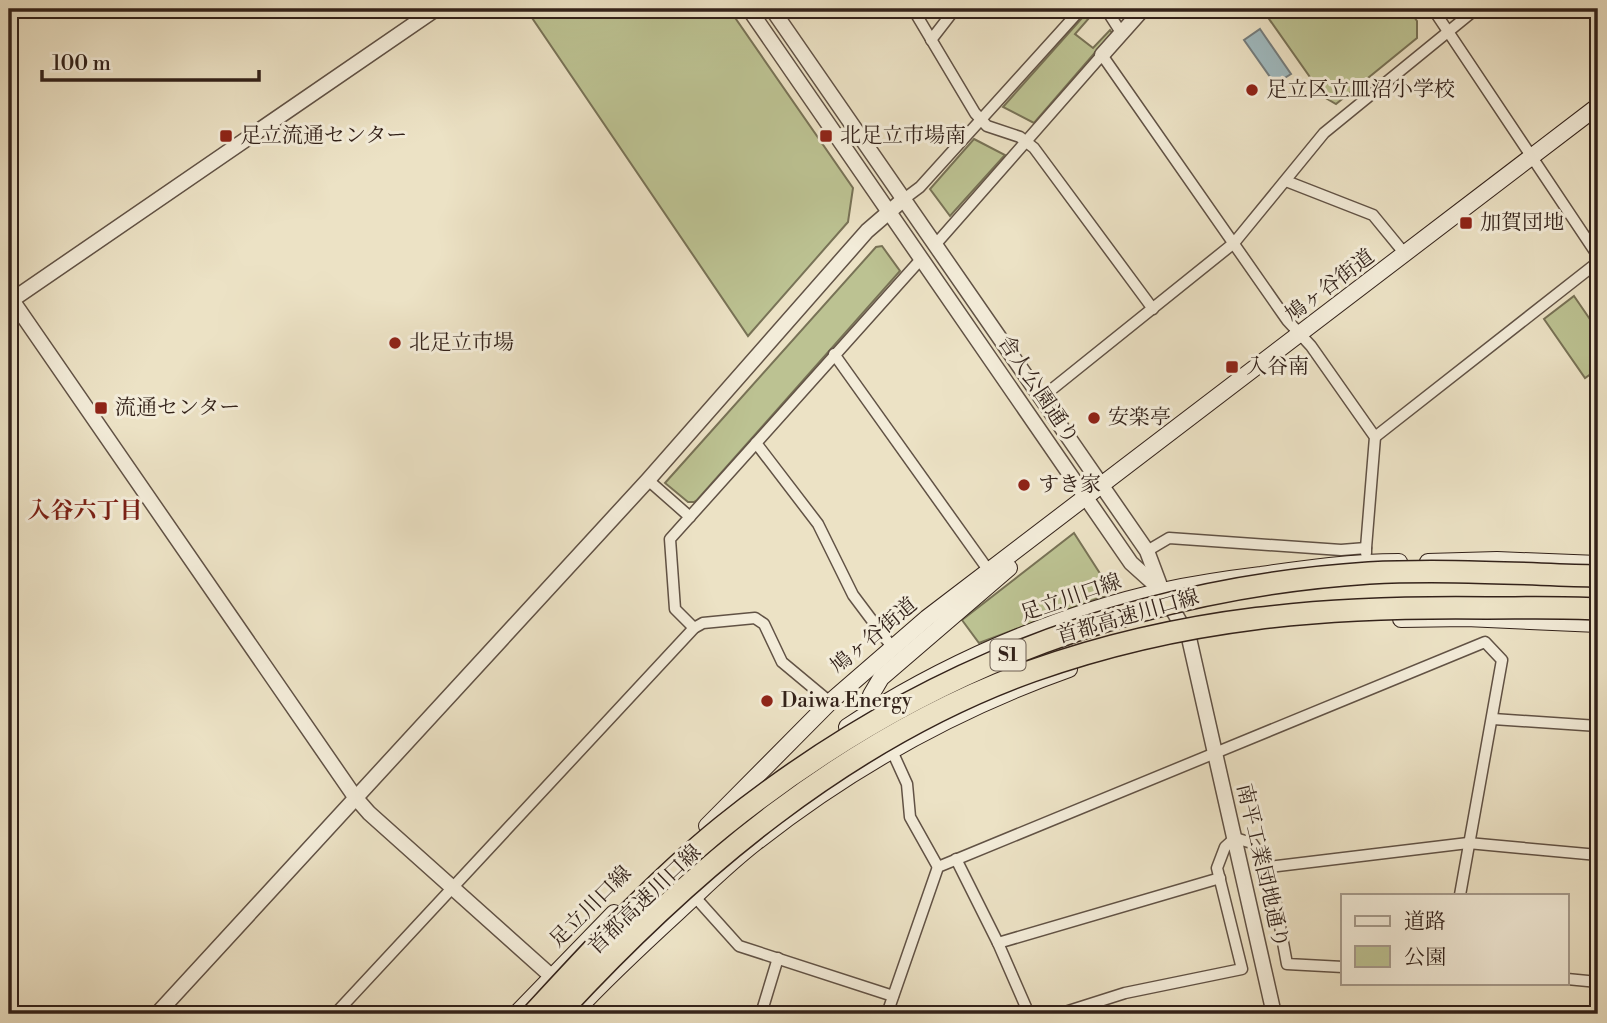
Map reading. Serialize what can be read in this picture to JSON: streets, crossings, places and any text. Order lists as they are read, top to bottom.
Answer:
{
  "streets": {
    "highway": ["首都高速川口線", "S1"],
    "main road": ["鳩ヶ谷街道", "足立川口線"],
    "street": ["舎人公園通り", "南平工業団地通り"]
  },
  "crossings": [
    ["鳩ヶ谷街道", "舎人公園通り"],
    ["鳩ヶ谷街道", "足立川口線"],
    ["舎人公園通り", "足立川口線"],
    ["舎人公園通り", "南平工業団地通り"],
    ["足立川口線", "南平工業団地通り"]
  ],
  "districts": ["入谷六丁目"],
  "places": {
    "other": [
      "足立区立皿沼小学校",
      "北足立市場",
      "安楽亭",
      "すき家",
      "Daiwa Energy"
    ],
    "transit": [
      "足立流通センター",
      "北足立市場南",
      "加賀団地",
      "入谷南",
      "流通センター"
    ]
  },
  "legend": ["道路", "公園"],
  "scale_bar": "100 m"
}
